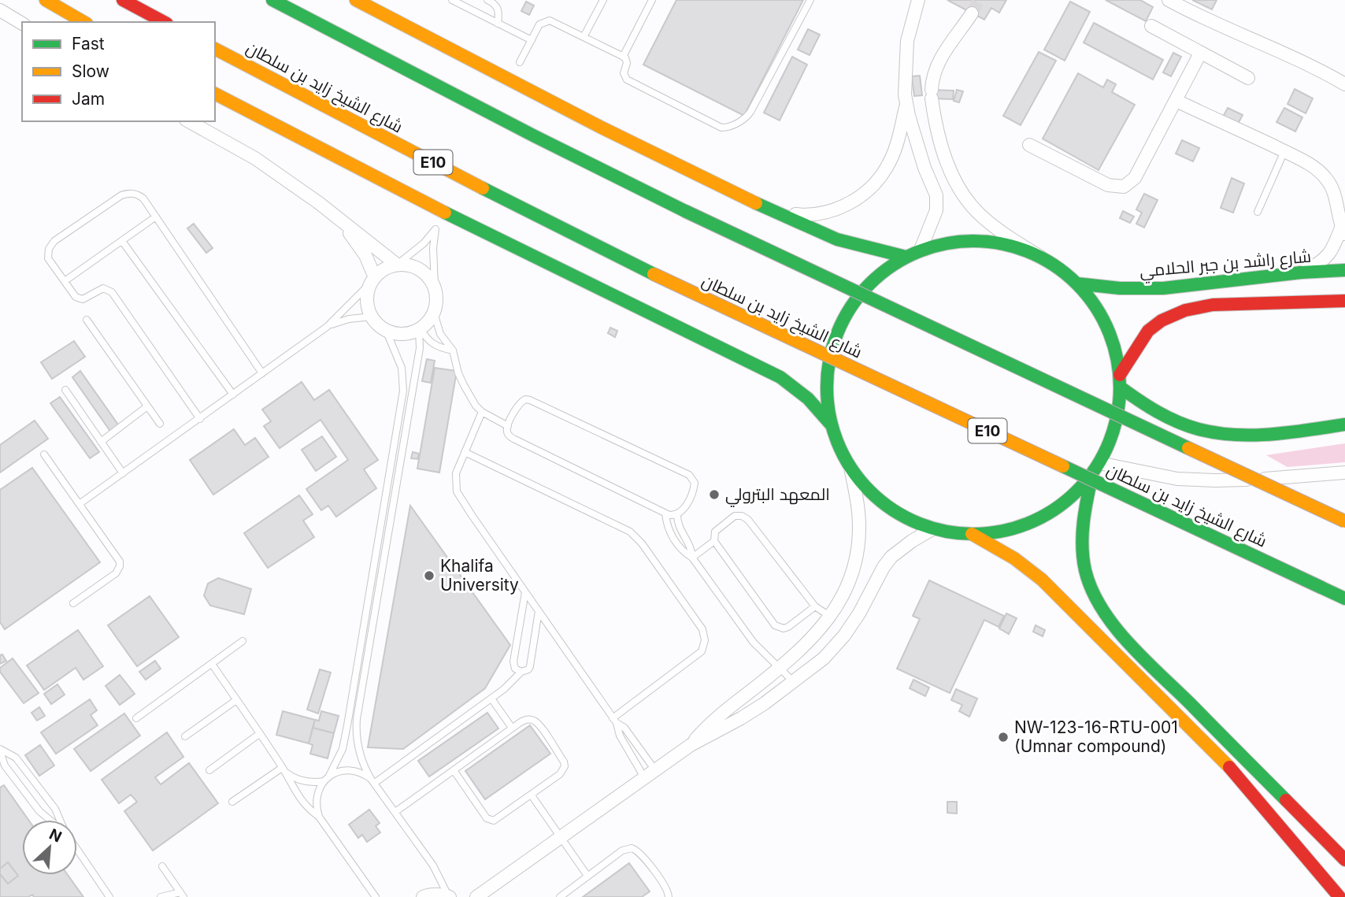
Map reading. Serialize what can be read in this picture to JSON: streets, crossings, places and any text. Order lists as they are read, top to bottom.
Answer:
{
  "streets": {
    "main road": ["شارع الشيخ زايد بن سلطان", "E10", "شارع راشد بن جبر الحلامي"]
  },
  "places": ["المعهد البترولي", "Khalifa University", "NW-123-16-RTU-001 (Umnar compound)"],
  "legend": ["Fast", "Slow", "Jam"],
  "north": "top right"
}
